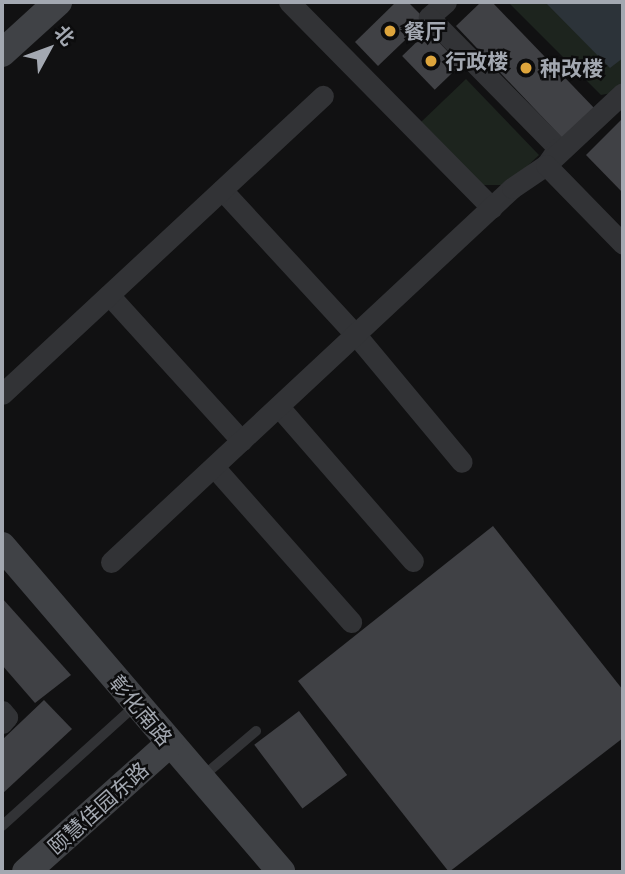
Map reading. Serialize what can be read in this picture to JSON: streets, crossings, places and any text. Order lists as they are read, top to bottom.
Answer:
{
  "streets": {
    "street": ["彰化南路", "颐慧佳园东路"]
  },
  "crossings": [
    ["彰化南路", "颐慧佳园东路"]
  ],
  "places": ["餐厅", "行政楼", "种改楼"],
  "north": "top right"
}
